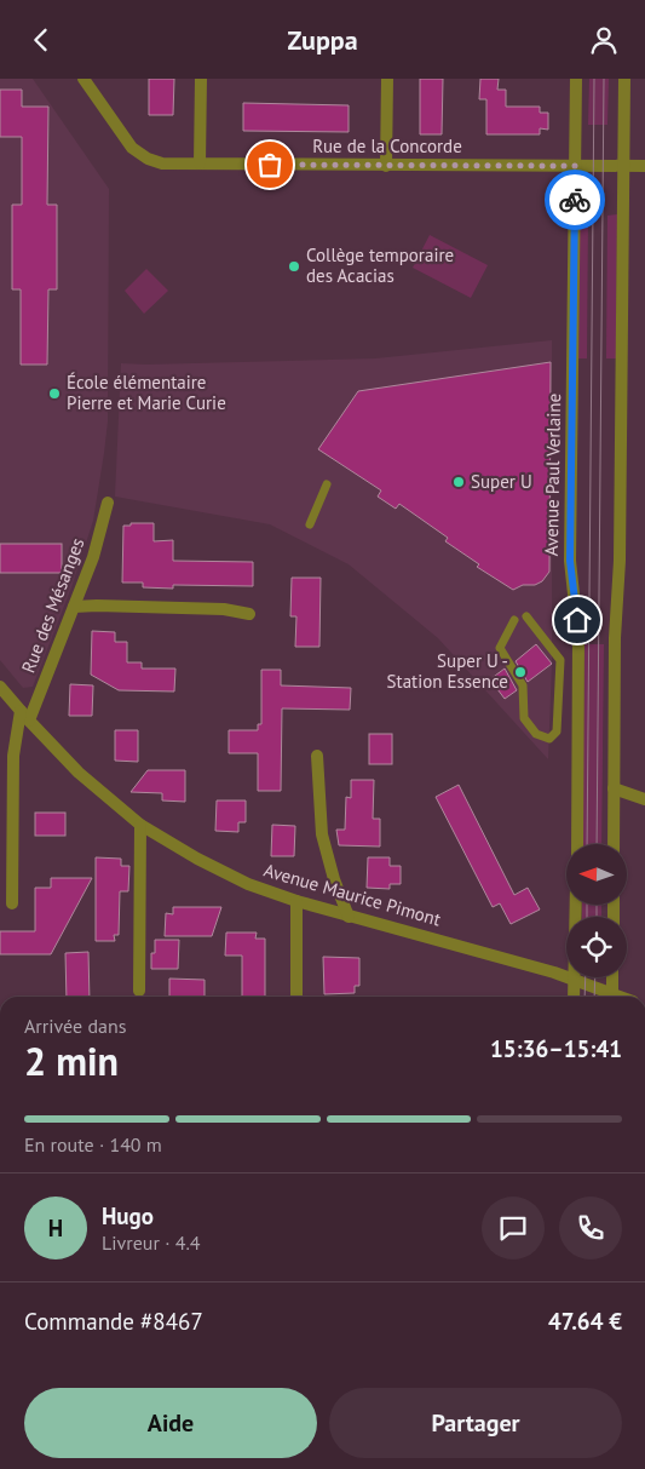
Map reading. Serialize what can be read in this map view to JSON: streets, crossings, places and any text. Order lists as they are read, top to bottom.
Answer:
{
  "streets": {
    "street": [
      "Rue de la Concorde",
      "Avenue Paul Verlaine",
      "Rue des Mésanges",
      "Avenue Maurice Pimont"
    ]
  },
  "crossings": [
    ["Rue de la Concorde", "Avenue Paul Verlaine"],
    ["Rue des Mésanges", "Avenue Maurice Pimont"]
  ],
  "places": [
    "Collège temporaire des Acacias",
    "École élémentaire Pierre et Marie Curie",
    "Super U",
    "Super U - Station Essence"
  ],
  "north": "left",
  "page": {
    "header": "Zuppa",
    "heading": ["2 min", "Arrivée dans", "15:36–15:41"],
    "panel": [
      "Hugo",
      "Livreur · 4.4",
      "Commande #8467",
      "47.64 €"
    ],
    "bar": "En route · 140 m",
    "round": "H",
    "buttons": ["Aide", "Partager"]
  }
}
